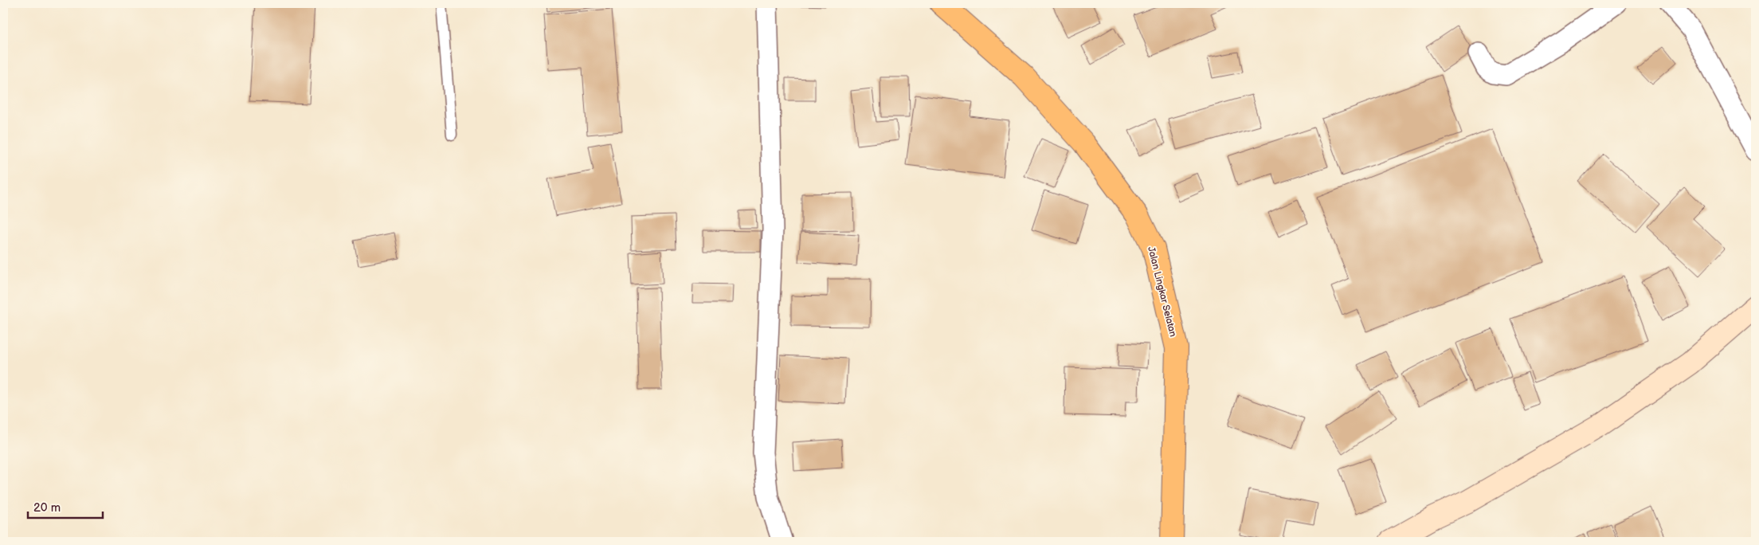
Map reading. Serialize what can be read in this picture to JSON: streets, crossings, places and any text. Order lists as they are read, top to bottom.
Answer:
{
  "streets": {
    "highway": ["Jalan Lingkar Selatan"]
  },
  "scale_bar": "20 m"
}
